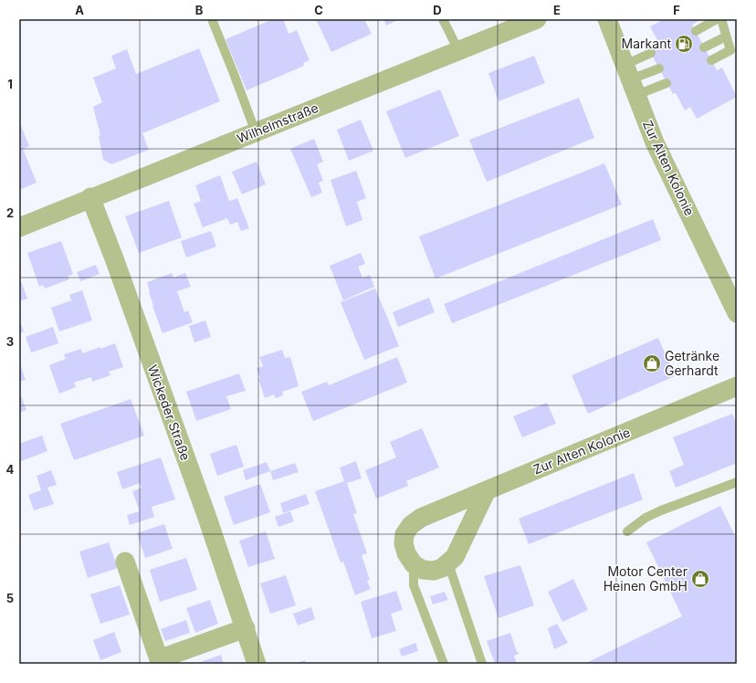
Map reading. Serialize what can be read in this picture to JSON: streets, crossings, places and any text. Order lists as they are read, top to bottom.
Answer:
{
  "streets": {
    "street": ["Wilhelmstraße", "Zur Alten Kolonie", "Wickeder Straße"]
  },
  "crossings": [
    ["Wilhelmstraße", "Wickeder Straße"]
  ],
  "places": {
    "fuel station": ["Markant"],
    "shop": ["Getränke Gerhardt", "Motor Center Heinen GmbH"]
  },
  "grid": {
    "columns": [
      "A",
      "B",
      "C",
      "D",
      "E",
      "F"
    ],
    "rows": [
      "1",
      "2",
      "3",
      "4",
      "5"
    ]
  }
}
